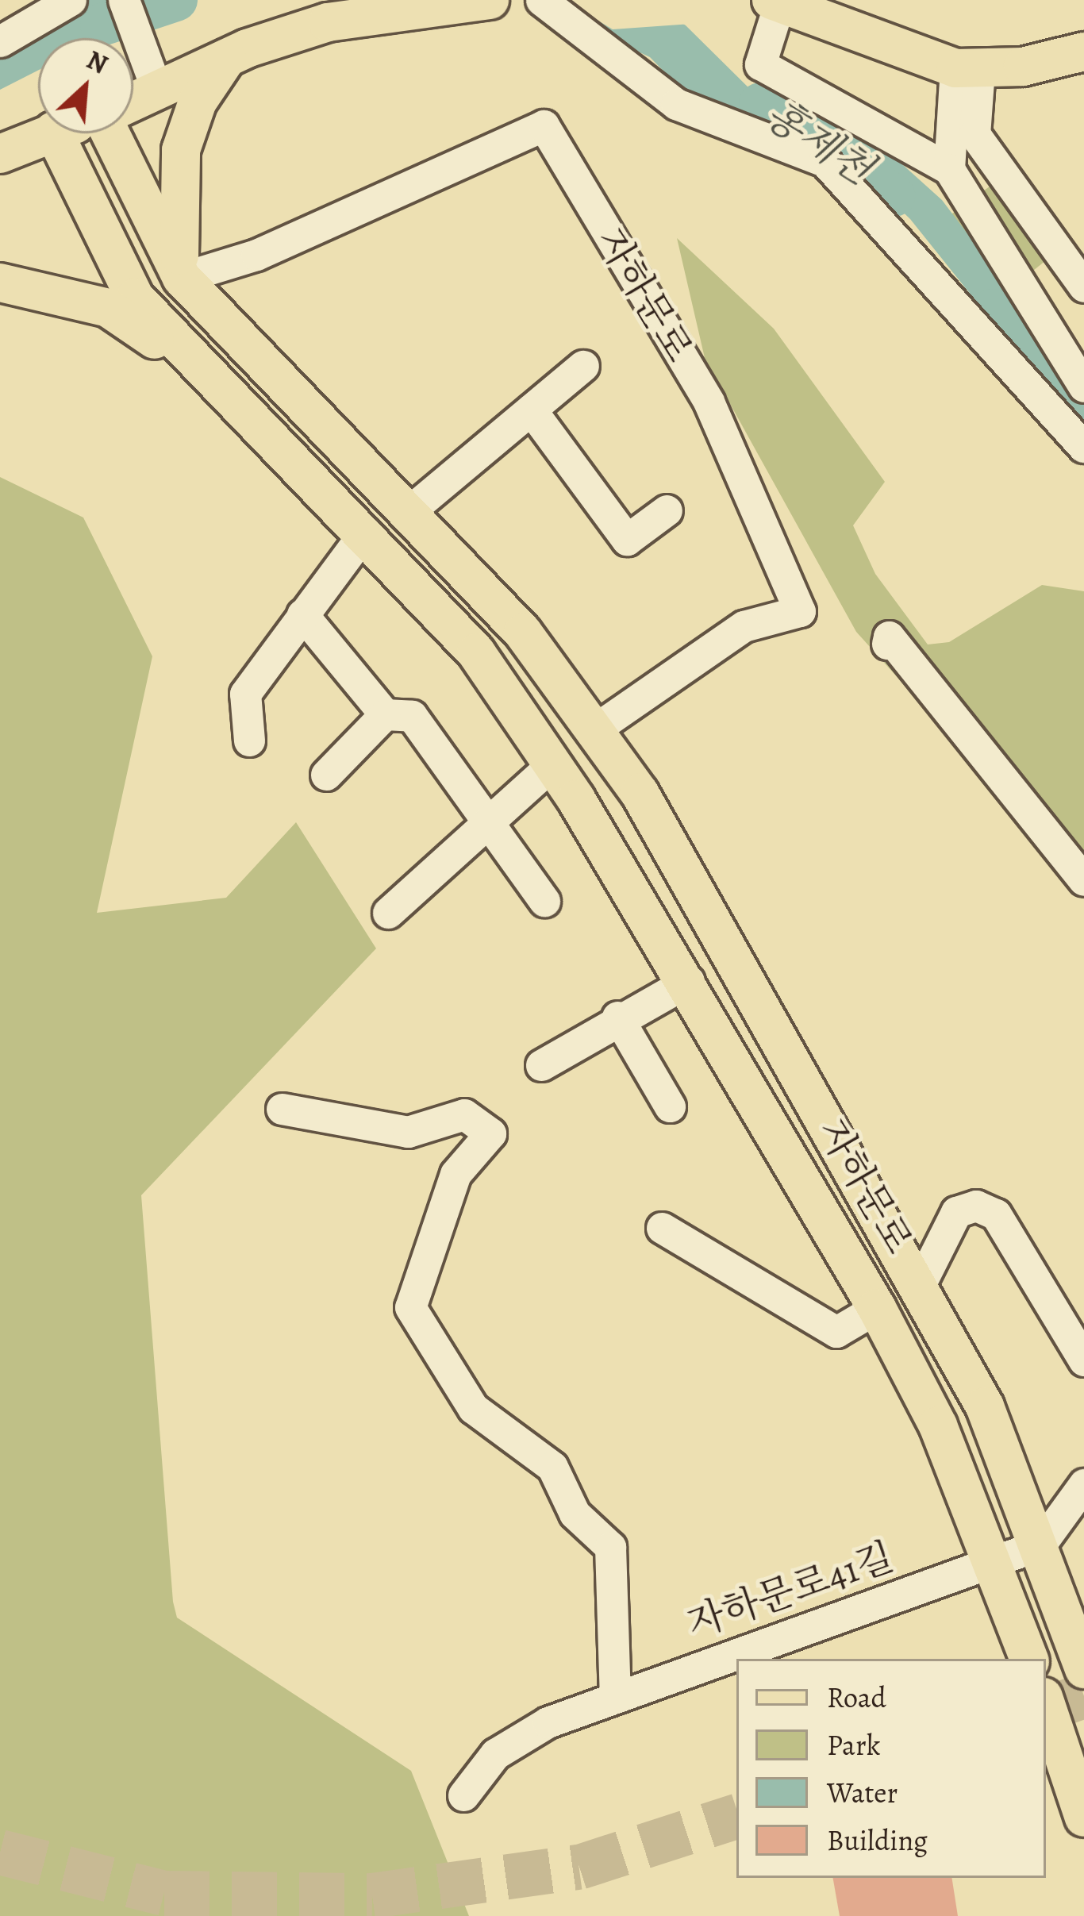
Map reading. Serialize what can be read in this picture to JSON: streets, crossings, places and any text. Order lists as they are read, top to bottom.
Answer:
{
  "streets": {
    "main road": ["자하문로"],
    "street": ["자하문로41길"]
  },
  "crossings": [
    ["자하문로", "자하문로41길"]
  ],
  "water": ["홍제천"],
  "legend": [
    "Road",
    "Park",
    "Water",
    "Building"
  ],
  "north": "top right"
}
